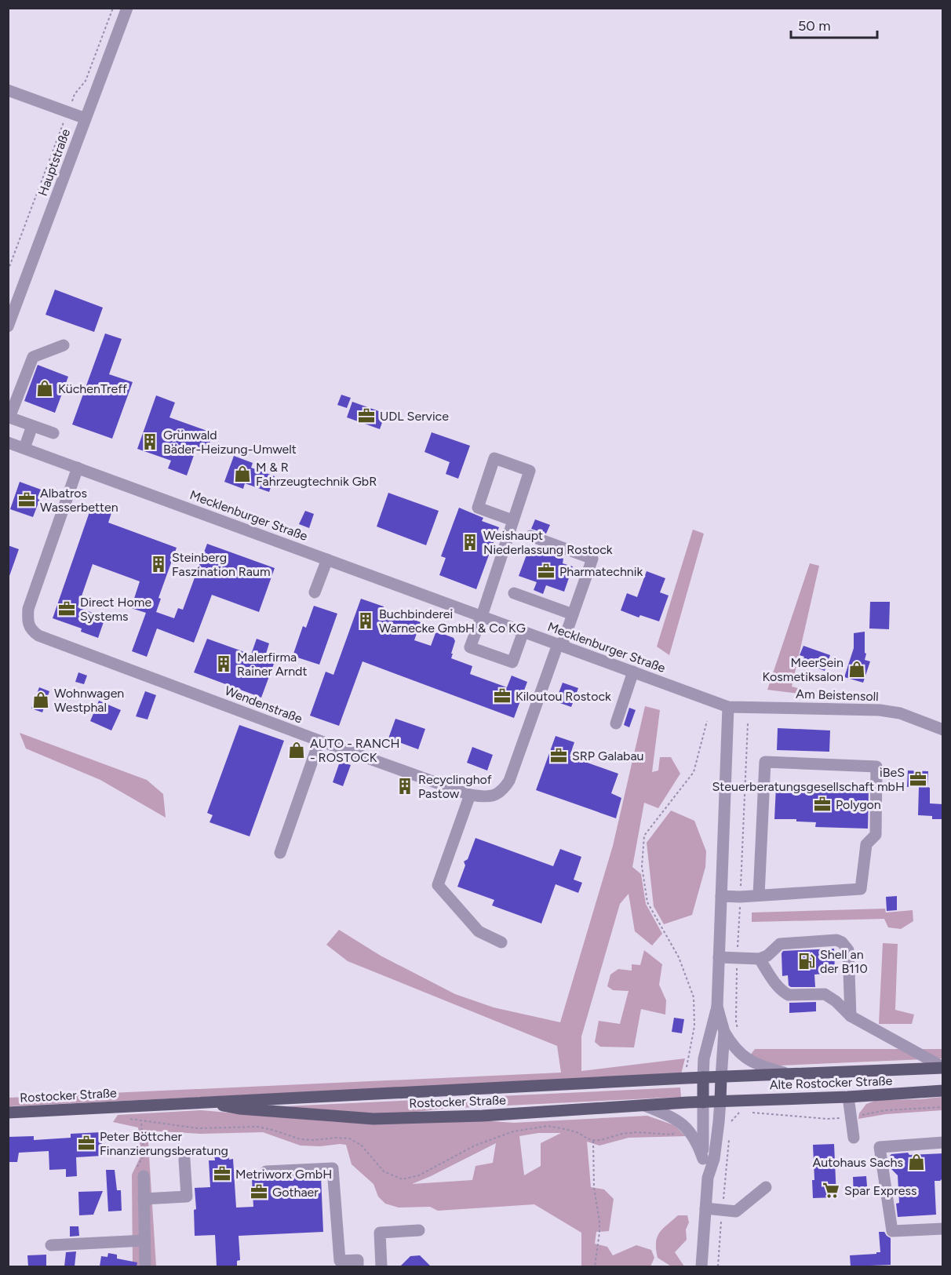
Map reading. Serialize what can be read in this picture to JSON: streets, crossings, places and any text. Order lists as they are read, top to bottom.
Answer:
{
  "streets": {
    "main road": ["Alte Rostocker Straße", "Rostocker Straße"],
    "street": [
      "Hauptstraße",
      "Mecklenburger Straße",
      "Am Beistensoll",
      "Wendenstraße"
    ]
  },
  "crossings": [
    ["Mecklenburger Straße", "Am Beistensoll"],
    ["Mecklenburger Straße", "Wendenstraße"],
    ["Alte Rostocker Straße", "Rostocker Straße"]
  ],
  "places": {
    "shop": [
      "KüchenTreff",
      "M & R Fahrzeugtechnik GbR",
      "MeerSein Kosmetiksalon",
      "Wohnwagen Westphal",
      "AUTO - RANCH - ROSTOCK",
      "Autohaus Sachs"
    ],
    "office": [
      "UDL Service",
      "Albatros Wasserbetten",
      "Pharmatechnik",
      "Direct Home Systems",
      "Kiloutou Rostock",
      "SRP Galabau",
      "iBeS Steuerberatungsgesellschaft mbH",
      "Polygon",
      "Peter Böttcher Finanzierungsberatung",
      "Metriworx GmbH",
      "Gothaer"
    ],
    "building": [
      "Grünwald Bäder-Heizung-Umwelt",
      "Weishaupt Niederlassung Rostock",
      "Steinberg Faszination Raum",
      "Buchbinderei Warnecke GmbH & Co KG",
      "Malerfirma Rainer Arndt",
      "Recyclinghof Pastow"
    ],
    "fuel station": ["Shell an der B110"],
    "supermarket": ["Spar Express"]
  },
  "scale_bar": "50 m"
}
